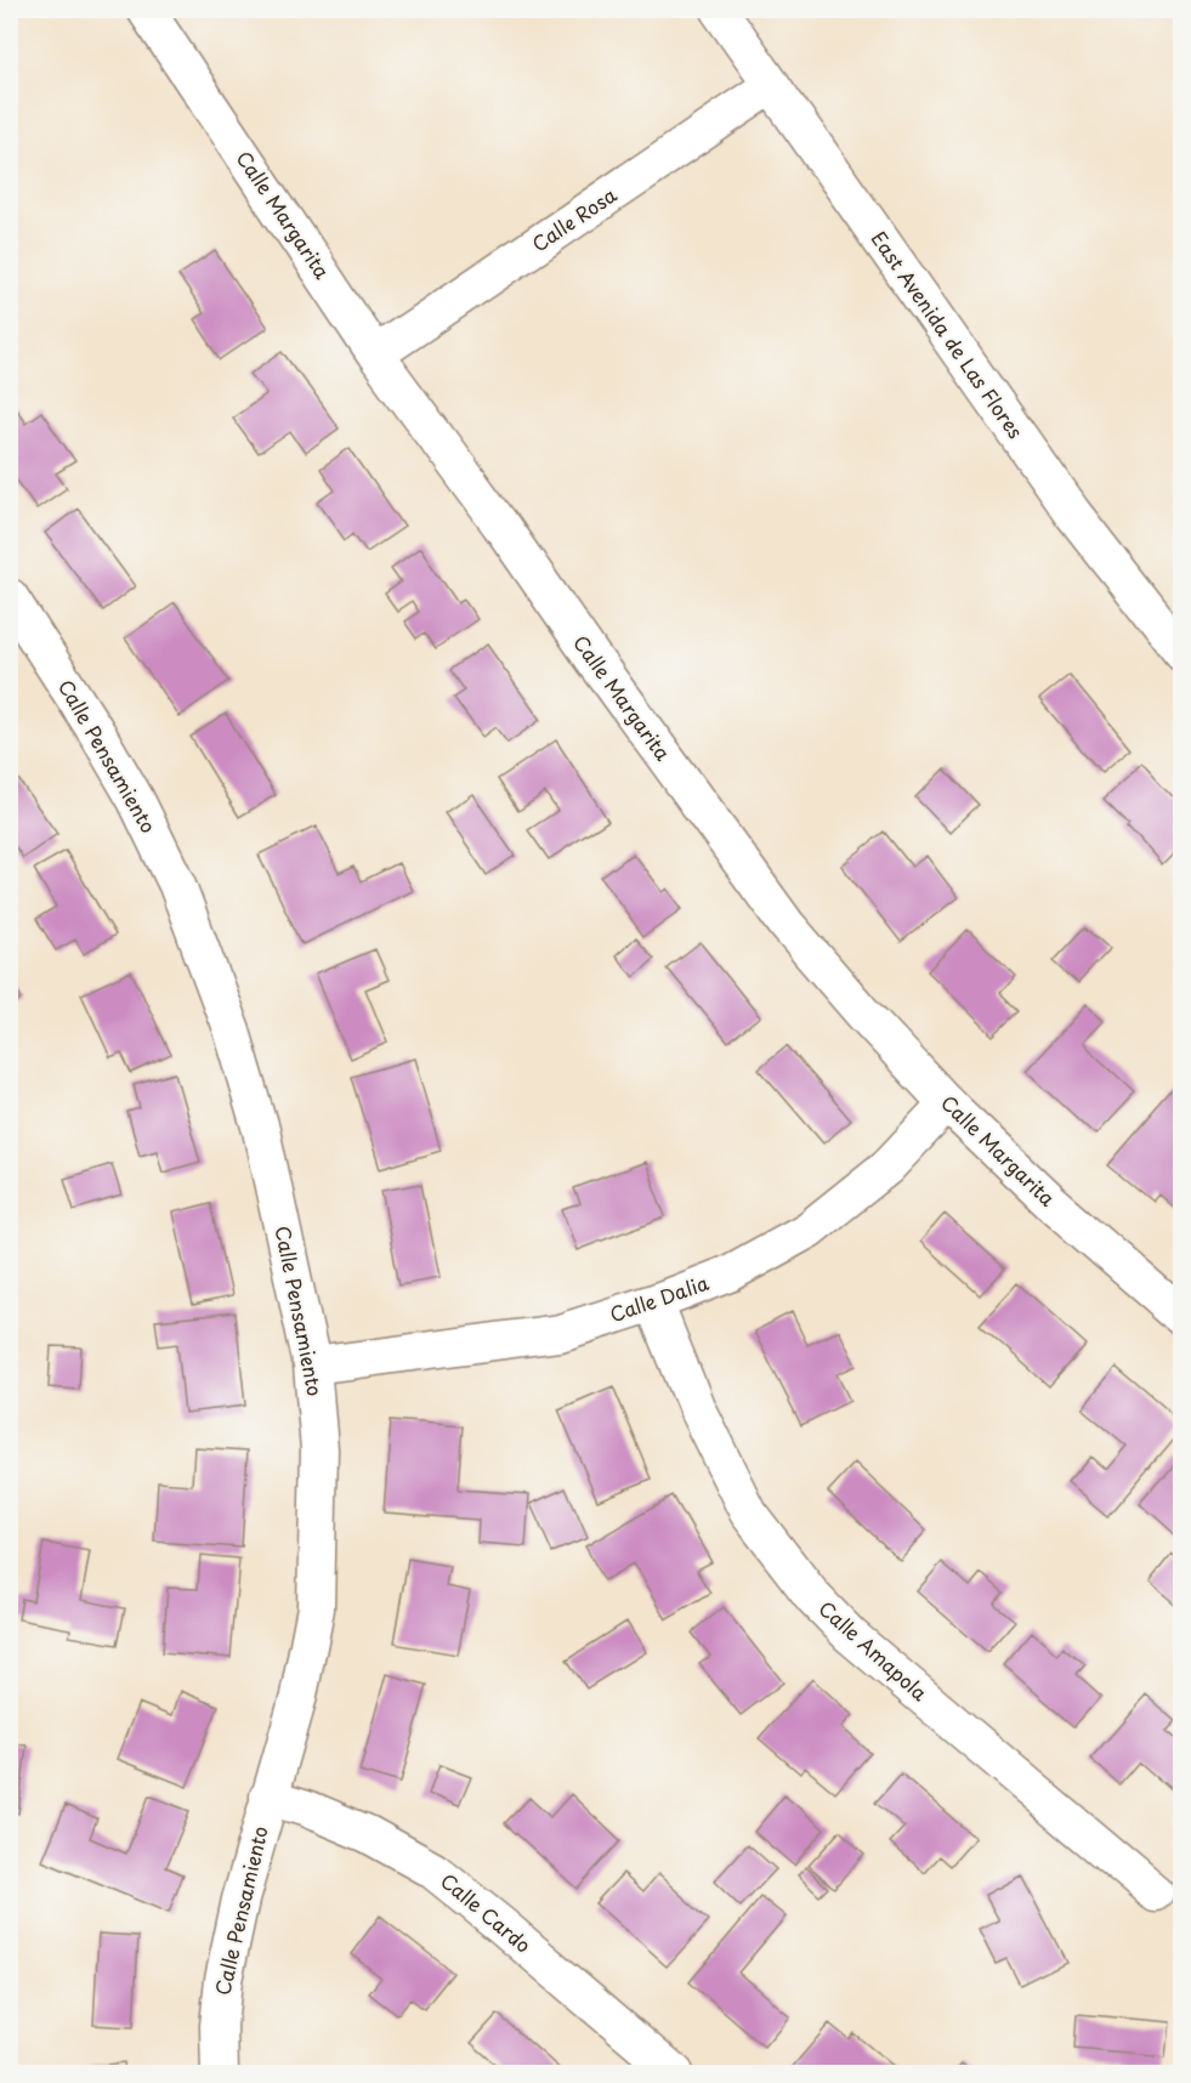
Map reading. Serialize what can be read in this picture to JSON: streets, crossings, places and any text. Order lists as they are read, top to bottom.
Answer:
{
  "streets": {
    "street": [
      "Calle Margarita",
      "Calle Rosa",
      "East Avenida de Las Flores",
      "Calle Pensamiento",
      "Calle Dalia",
      "Calle Amapola",
      "Calle Cardo"
    ]
  },
  "crossings": [
    ["Calle Margarita", "Calle Rosa"],
    ["Calle Margarita", "Calle Dalia"],
    ["Calle Rosa", "East Avenida de Las Flores"],
    ["Calle Pensamiento", "Calle Dalia"],
    ["Calle Pensamiento", "Calle Cardo"],
    ["Calle Dalia", "Calle Amapola"]
  ]
}
